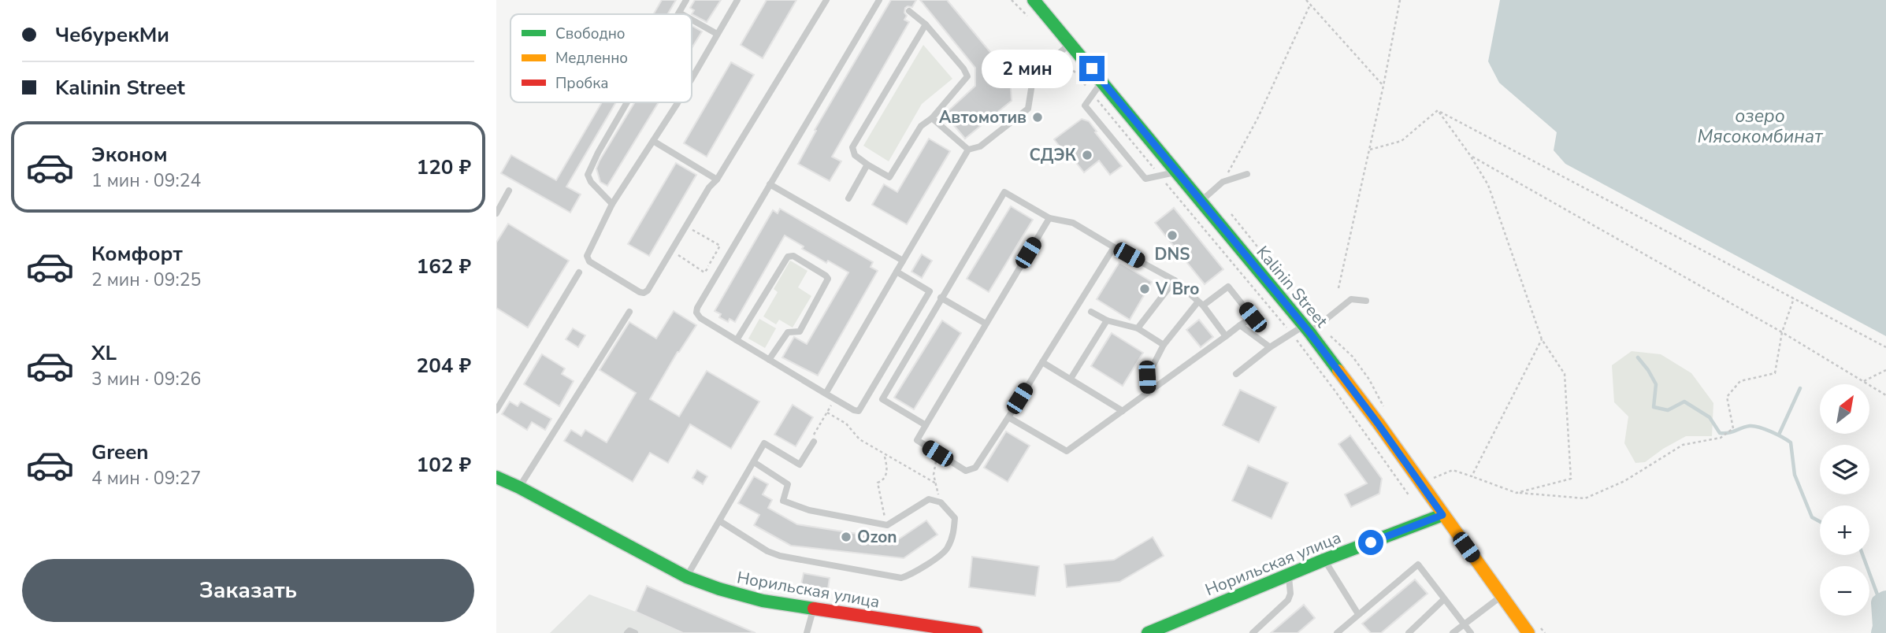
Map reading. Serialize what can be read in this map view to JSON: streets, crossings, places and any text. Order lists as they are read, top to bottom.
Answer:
{
  "streets": {
    "street": ["Kalinin Street", "Норильская улица"]
  },
  "crossings": [
    ["Kalinin Street", "Норильская улица"]
  ],
  "water": ["озеро Мясокомбинат"],
  "places": [
    "Автомотив",
    "СДЭК",
    "DNS",
    "V Bro",
    "Ozon"
  ],
  "legend": ["Свободно", "Медленно", "Пробка"],
  "north": "top right",
  "page": {
    "banner": ["ЧебурекМи", "Kalinin Street"],
    "bubble": "2 мин",
    "list": [
      {
        "name": "Эконом",
        "note": "1 мин · 09:24",
        "value": "120 ₽"
      },
      {
        "name": "Комфорт",
        "note": "2 мин · 09:25",
        "value": "162 ₽"
      },
      {
        "name": "XL",
        "note": "3 мин · 09:26",
        "value": "204 ₽"
      },
      {
        "name": "Green",
        "note": "4 мин · 09:27",
        "value": "102 ₽"
      }
    ],
    "map_buttons": ["+", "−"],
    "buttons": "Заказать"
  }
}
